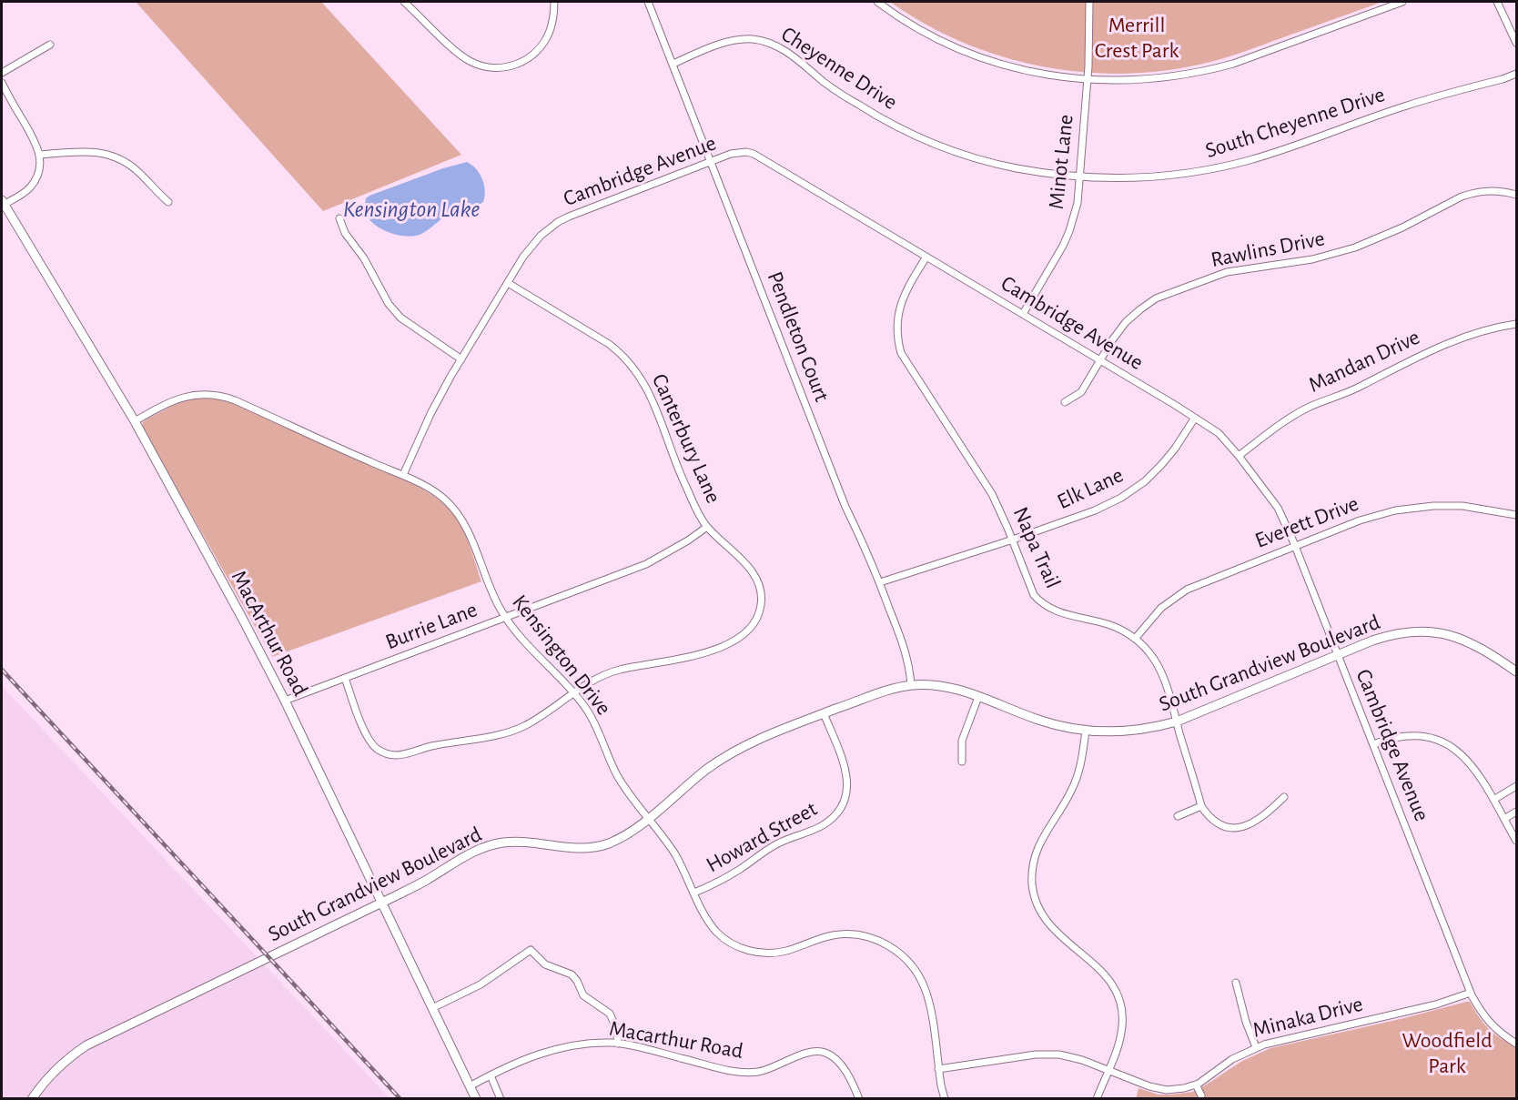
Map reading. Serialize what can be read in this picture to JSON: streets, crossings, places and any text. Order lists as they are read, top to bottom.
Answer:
{
  "streets": {
    "street": [
      "Cheyenne Drive",
      "South Cheyenne Drive",
      "Minot Lane",
      "Cambridge Avenue",
      "Rawlins Drive",
      "Pendleton Court",
      "Mandan Drive",
      "Canterbury Lane",
      "Elk Lane",
      "Everett Drive",
      "Napa Trail",
      "Burrie Lane",
      "MacArthur Road",
      "Kensington Drive",
      "South Grandview Boulevard",
      "Howard Street",
      "Minaka Drive",
      "Macarthur Road"
    ]
  },
  "crossings": [
    ["Cheyenne Drive", "South Cheyenne Drive"],
    ["Cheyenne Drive", "Minot Lane"],
    ["Cheyenne Drive", "Pendleton Court"],
    ["South Cheyenne Drive", "Minot Lane"],
    ["Minot Lane", "Cambridge Avenue"],
    ["Cambridge Avenue", "Rawlins Drive"],
    ["Cambridge Avenue", "Pendleton Court"],
    ["Cambridge Avenue", "Mandan Drive"],
    ["Cambridge Avenue", "Canterbury Lane"],
    ["Cambridge Avenue", "Elk Lane"],
    ["Cambridge Avenue", "Everett Drive"],
    ["Cambridge Avenue", "Napa Trail"],
    ["Cambridge Avenue", "Kensington Drive"],
    ["Cambridge Avenue", "South Grandview Boulevard"],
    ["Cambridge Avenue", "Minaka Drive"],
    ["Pendleton Court", "Elk Lane"],
    ["Pendleton Court", "South Grandview Boulevard"],
    ["Canterbury Lane", "Burrie Lane"],
    ["Canterbury Lane", "Kensington Drive"],
    ["Elk Lane", "Napa Trail"],
    ["Everett Drive", "Napa Trail"],
    ["Napa Trail", "South Grandview Boulevard"],
    ["Burrie Lane", "MacArthur Road"],
    ["Burrie Lane", "Kensington Drive"],
    ["MacArthur Road", "Kensington Drive"],
    ["MacArthur Road", "South Grandview Boulevard"],
    ["MacArthur Road", "Macarthur Road"],
    ["Kensington Drive", "South Grandview Boulevard"],
    ["Kensington Drive", "Howard Street"],
    ["Kensington Drive", "Minaka Drive"],
    ["South Grandview Boulevard", "Howard Street"]
  ],
  "water": ["Kensington Lake"],
  "parks": ["Merrill Crest Park", "Woodfield Park"]
}
